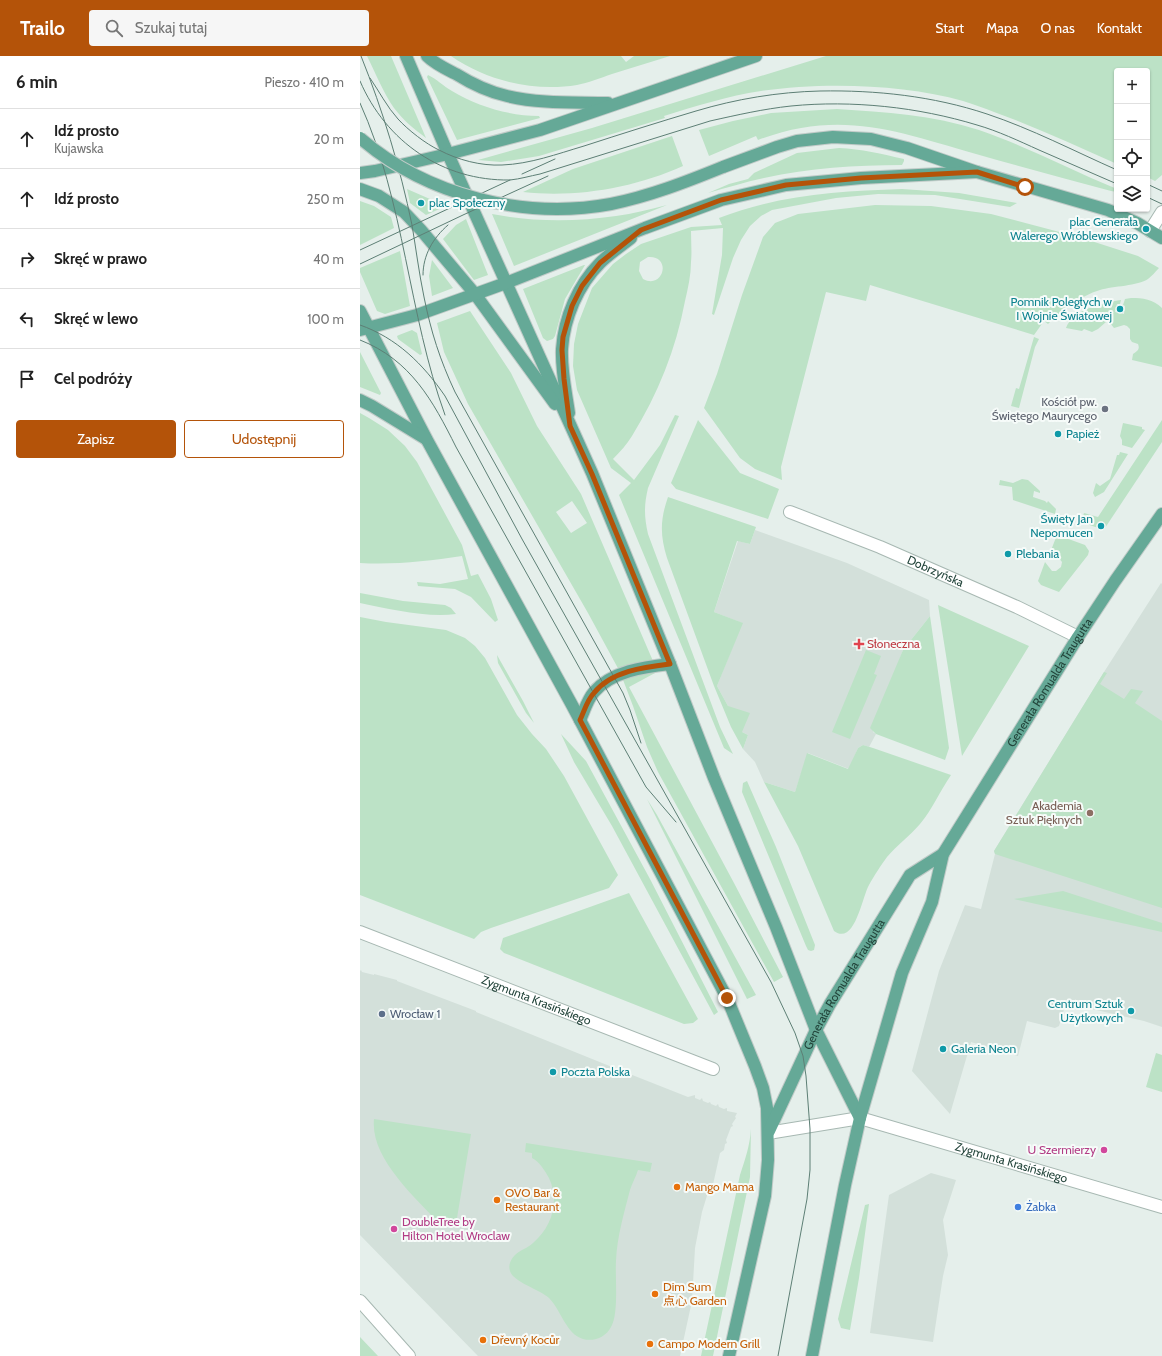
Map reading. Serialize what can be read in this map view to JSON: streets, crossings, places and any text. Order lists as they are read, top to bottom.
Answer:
{
  "streets": {
    "main road": ["Generała Romualda Traugutta"],
    "street": ["Dobrzyńska", "Zygmunta Krasińskiego"]
  },
  "crossings": [
    ["Dobrzyńska", "Generała Romualda Traugutta"],
    ["Generała Romualda Traugutta", "Zygmunta Krasińskiego"]
  ],
  "places": {
    "other": [
      "plac Społeczny",
      "plac Generała Walerego Wróblewskiego",
      "Pomnik Poległych w I Wojnie Światowej",
      "Kościół pw. Świętego Maurycego",
      "Papież",
      "Święty Jan Nepomucen",
      "Plebania",
      "Akademia Sztuk Pięknych",
      "Centrum Sztuk Użytkowych",
      "Wrocław 1",
      "Galeria Neon",
      "Poczta Polska",
      "U Szermierzy",
      "Mango Mama",
      "OVO Bar & Restaurant",
      "Żabka",
      "DoubleTree by Hilton Hotel Wroclaw",
      "Dim Sum 点心 Garden",
      "Dřevný Kocůr",
      "Campo Modern Grill"
    ],
    "health": ["Słoneczna"]
  },
  "page": {
    "header": "Trailo",
    "search": "Szukaj tutaj",
    "nav": [
      "Start",
      "Mapa",
      "O nas",
      "Kontakt"
    ],
    "heading": ["6 min", "Pieszo · 410 m"],
    "map_buttons": ["+", "−"],
    "list": [
      ["Idź prosto", "Kujawska", "20 m"],
      ["Idź prosto", "250 m"],
      ["Skręć w prawo", "40 m"],
      ["Skręć w lewo", "100 m"],
      "Cel podróży"
    ],
    "buttons": ["Zapisz", "Udostępnij"]
  }
}
